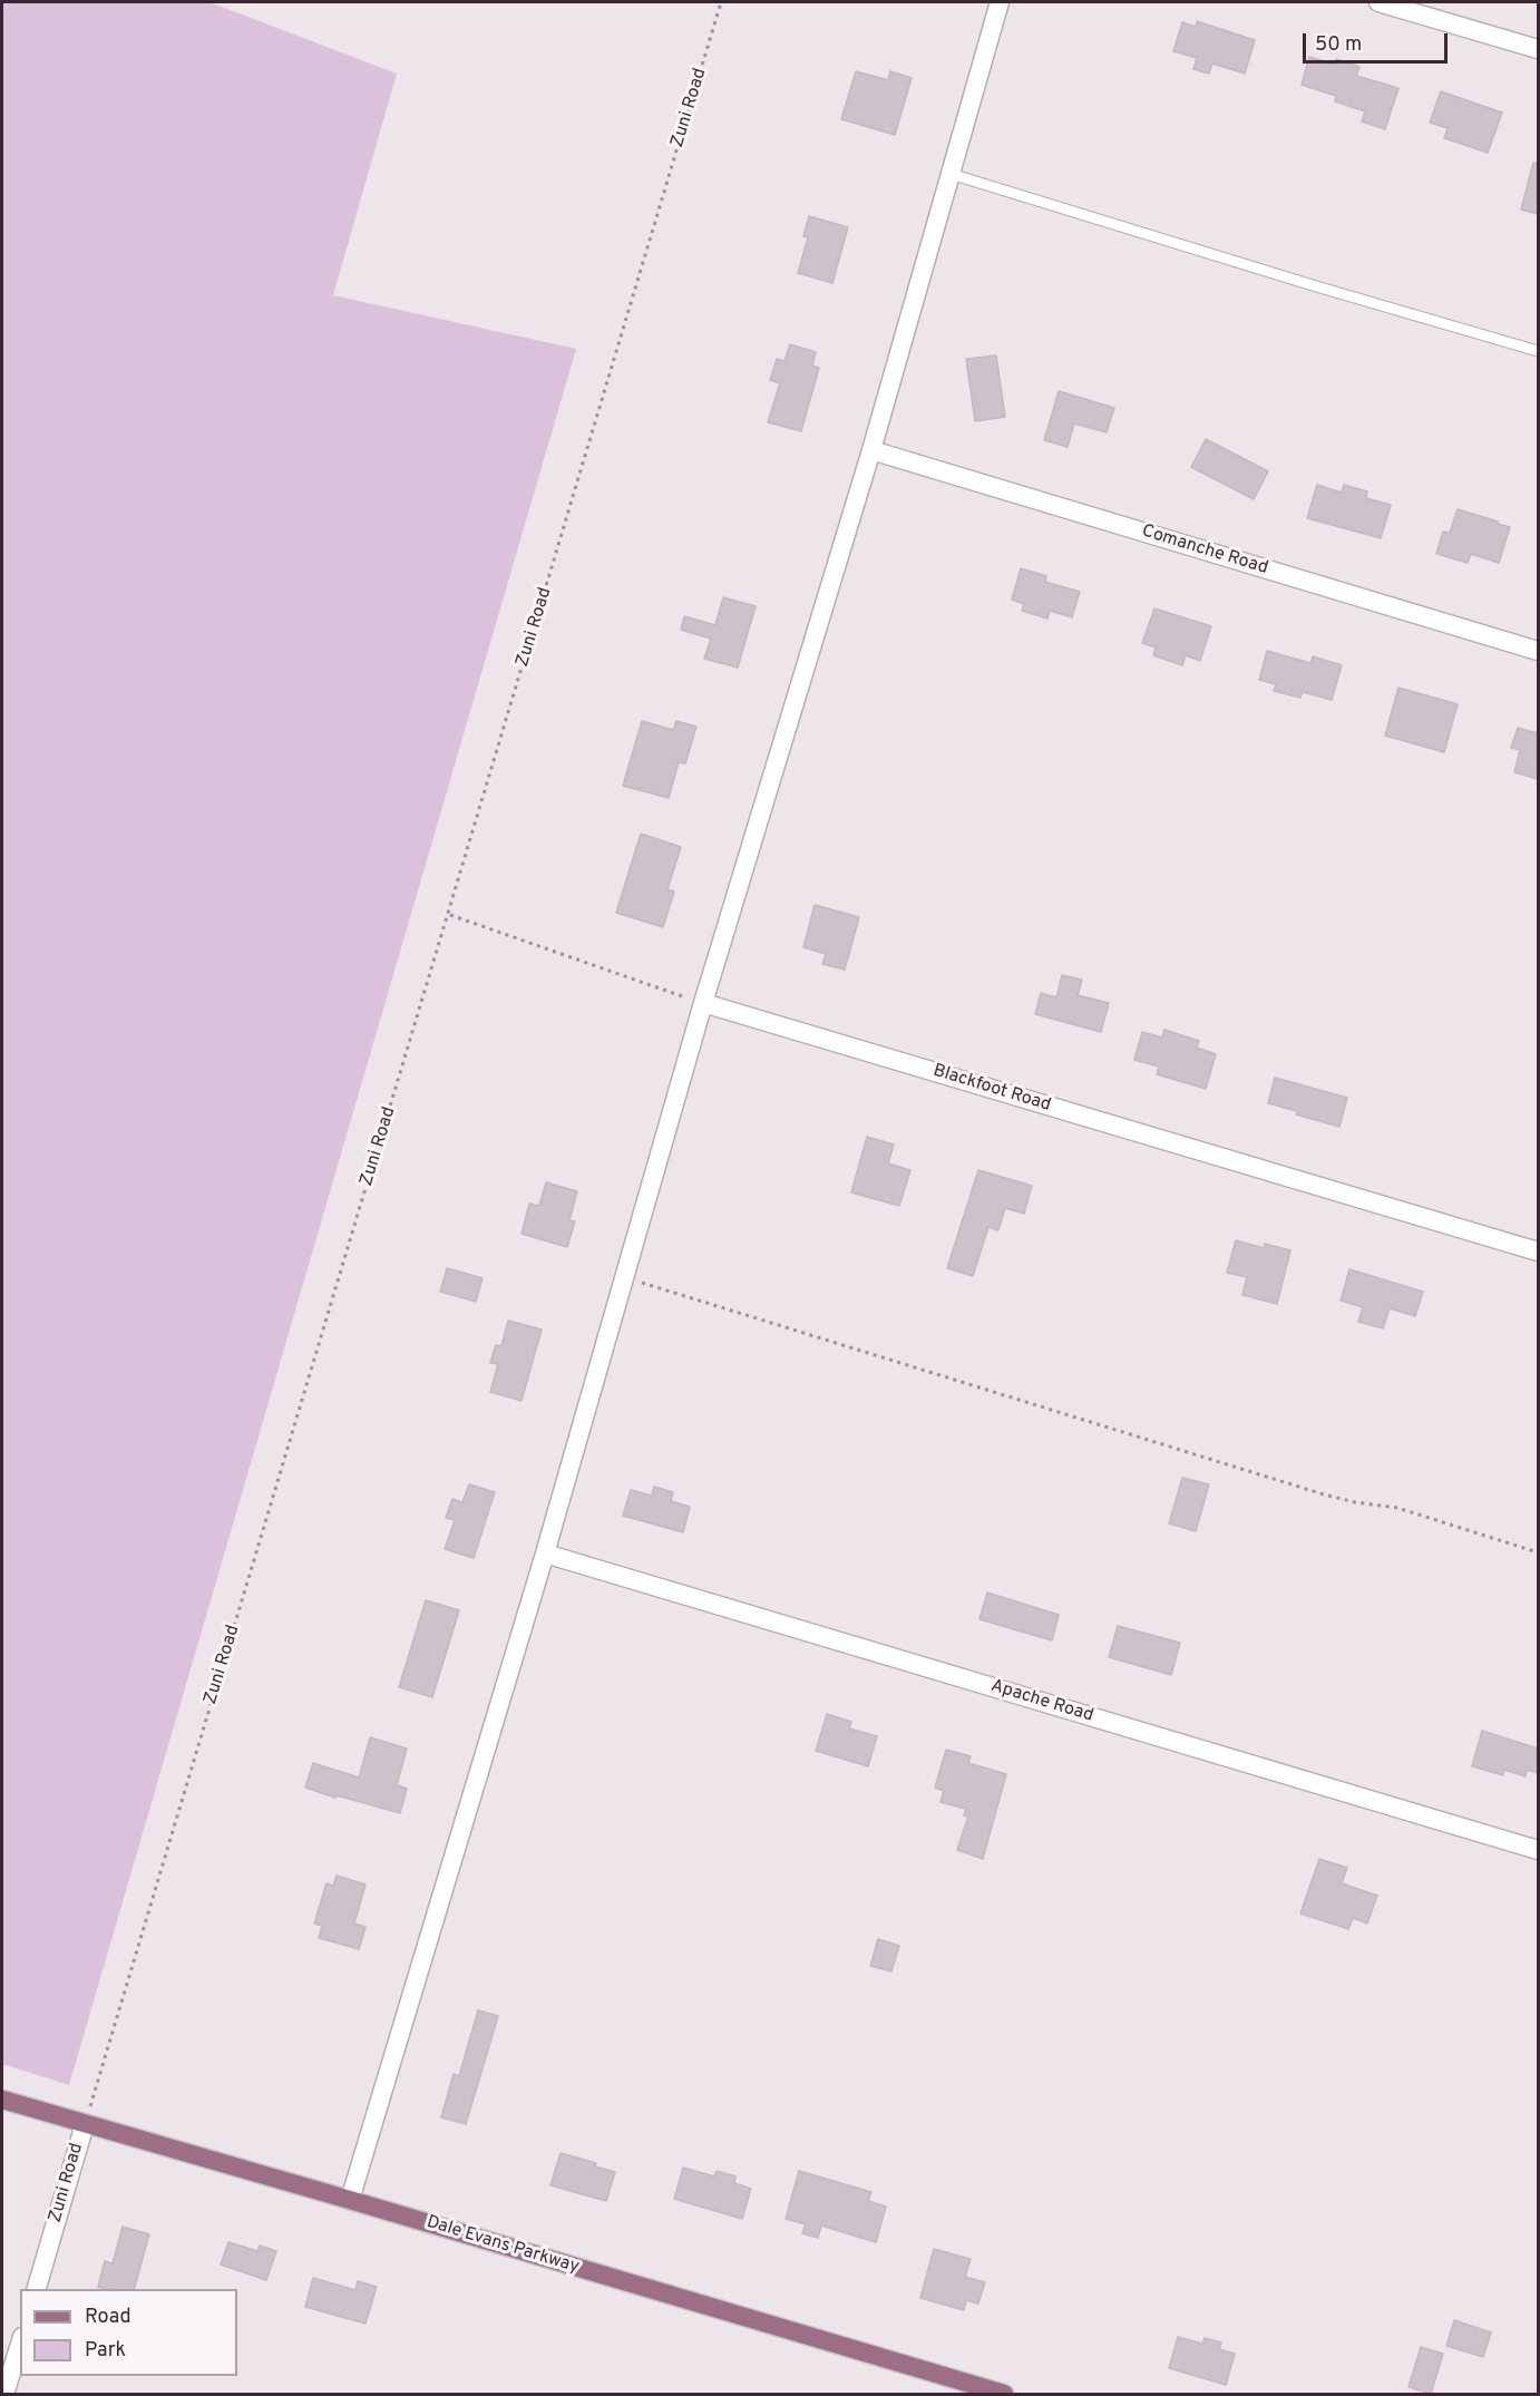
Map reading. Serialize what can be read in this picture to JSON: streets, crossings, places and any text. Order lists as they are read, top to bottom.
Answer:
{
  "streets": {
    "main road": ["Dale Evans Parkway"],
    "street": [
      "Zuni Road",
      "Comanche Road",
      "Blackfoot Road",
      "Apache Road"
    ]
  },
  "crossings": [
    ["Zuni Road", "Dale Evans Parkway"]
  ],
  "legend": ["Road", "Park"],
  "scale_bar": "50 m"
}
